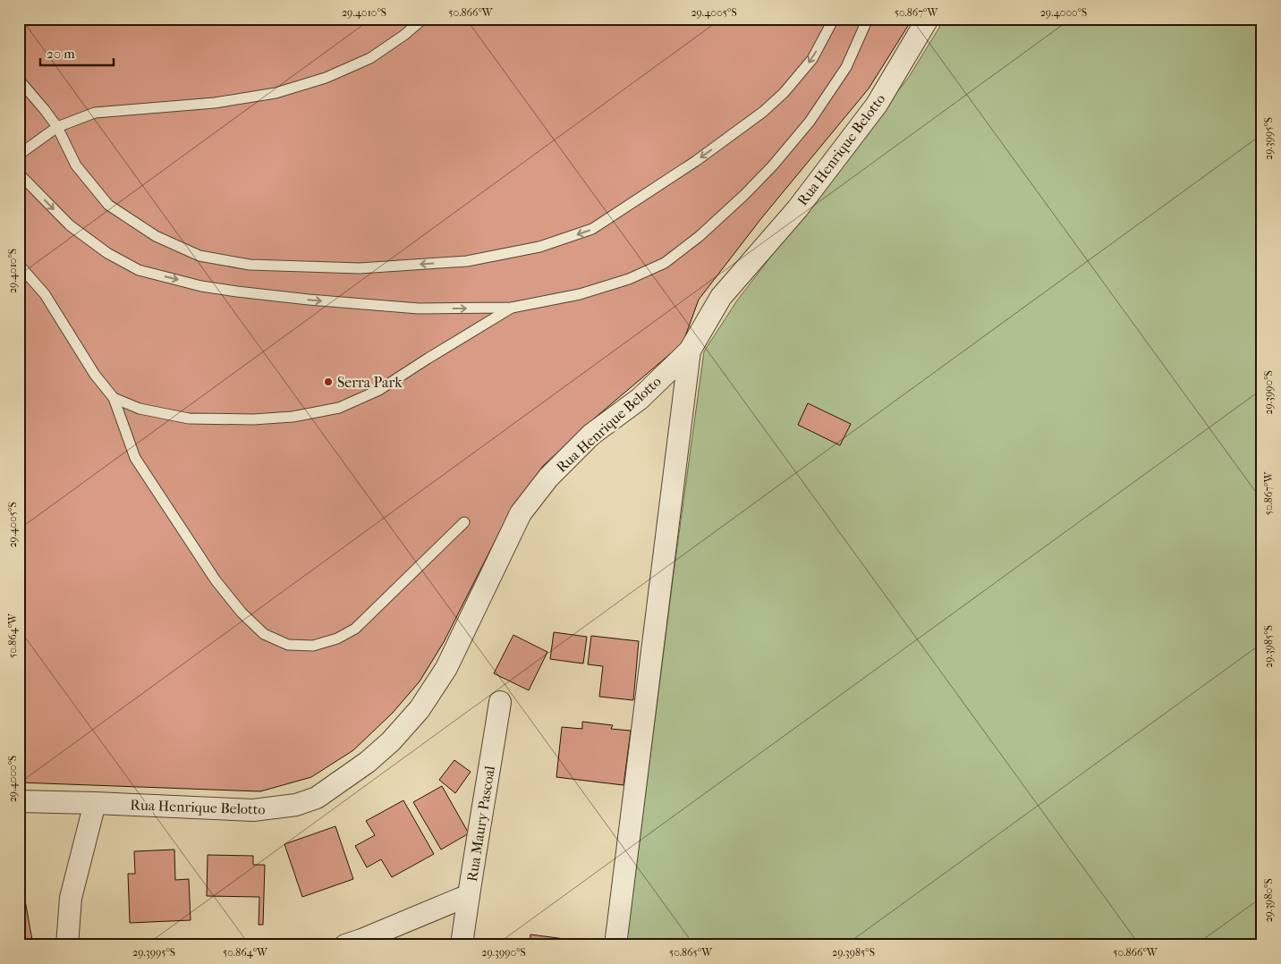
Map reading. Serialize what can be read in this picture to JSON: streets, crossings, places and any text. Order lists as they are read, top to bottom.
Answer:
{
  "streets": {
    "street": ["Rua Henrique Belotto", "Rua Maury Pascoal"]
  },
  "places": ["Serra Park"],
  "scale_bar": "20 m",
  "coordinates": [
    "29.4010°S",
    "50.866°W",
    "29.4005°S",
    "50.867°W",
    "29.4000°S",
    "29.3995°S",
    "29.3990°S",
    "50.864°W",
    "29.3985°S",
    "29.3980°S",
    "50.865°W"
  ]
}
